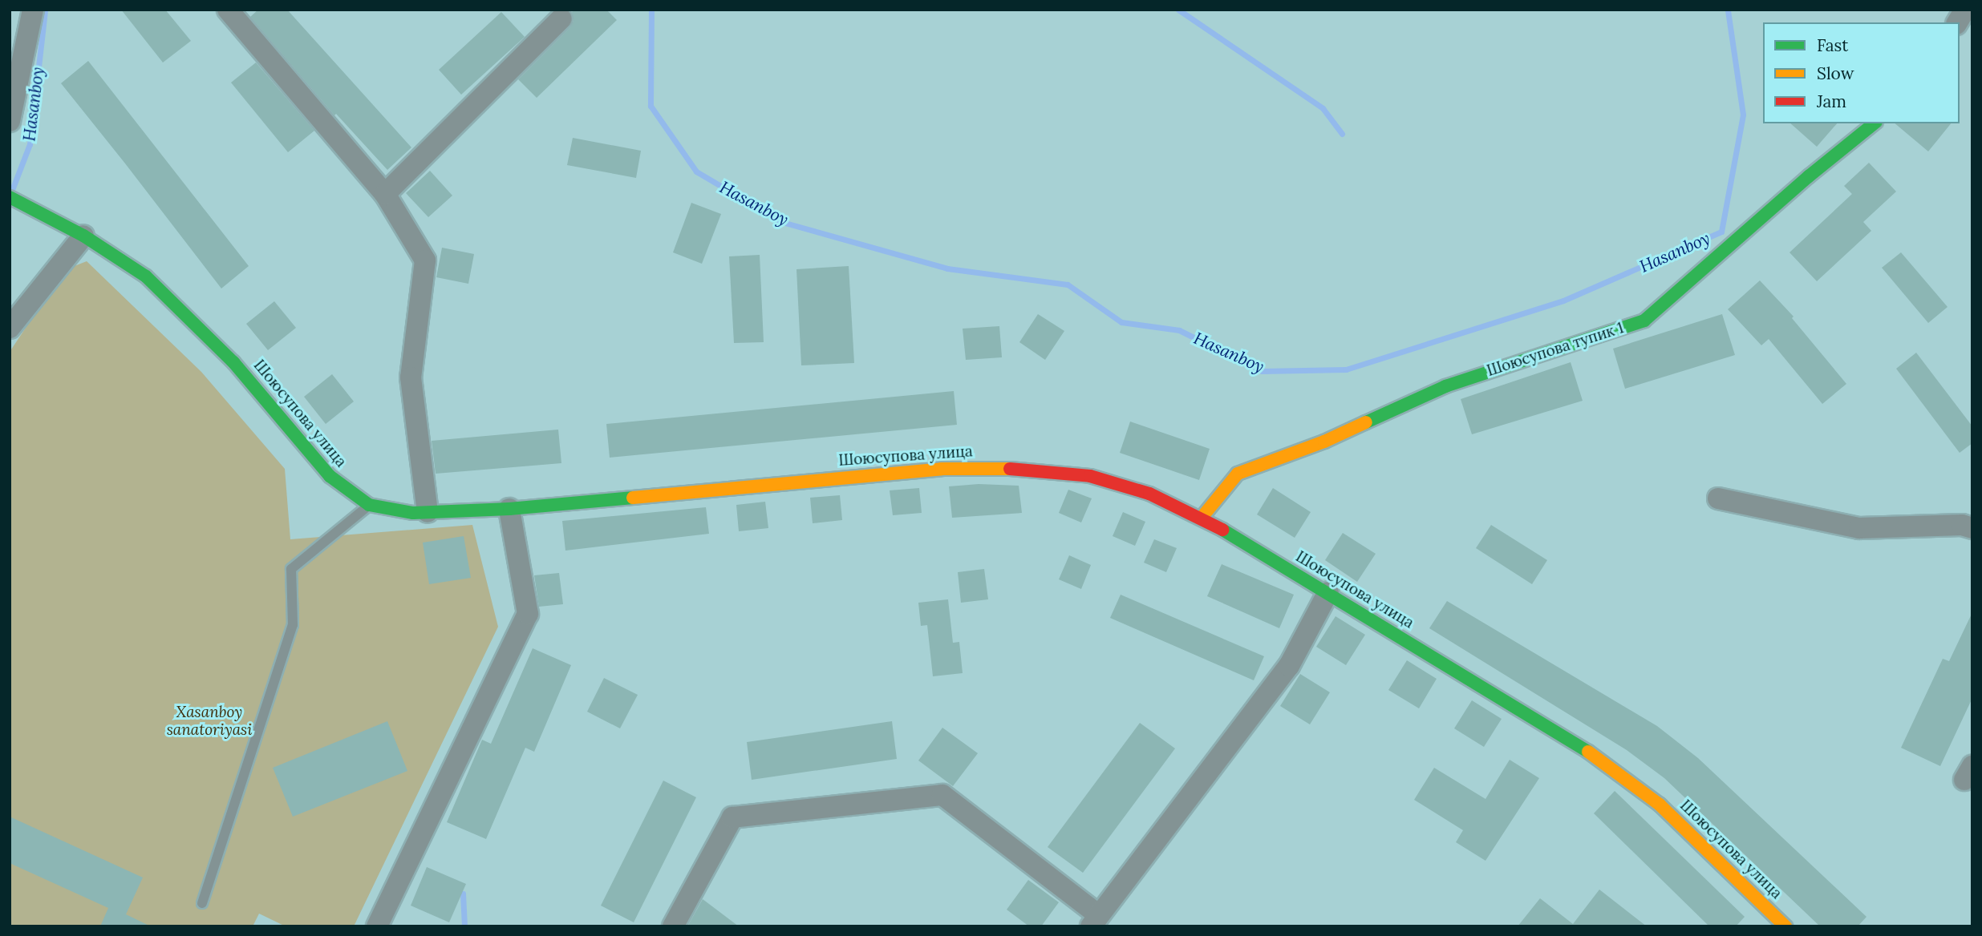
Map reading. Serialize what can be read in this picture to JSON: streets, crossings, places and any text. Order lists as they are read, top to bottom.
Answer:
{
  "streets": {
    "street": ["Шоюсупова тупик 1", "Шоюсупова улица"]
  },
  "crossings": [
    ["Шоюсупова тупик 1", "Шоюсупова улица"]
  ],
  "water": ["Hasanboy"],
  "parks": ["Xasanboy sanatoriyasi"],
  "legend": ["Fast", "Slow", "Jam"]
}
